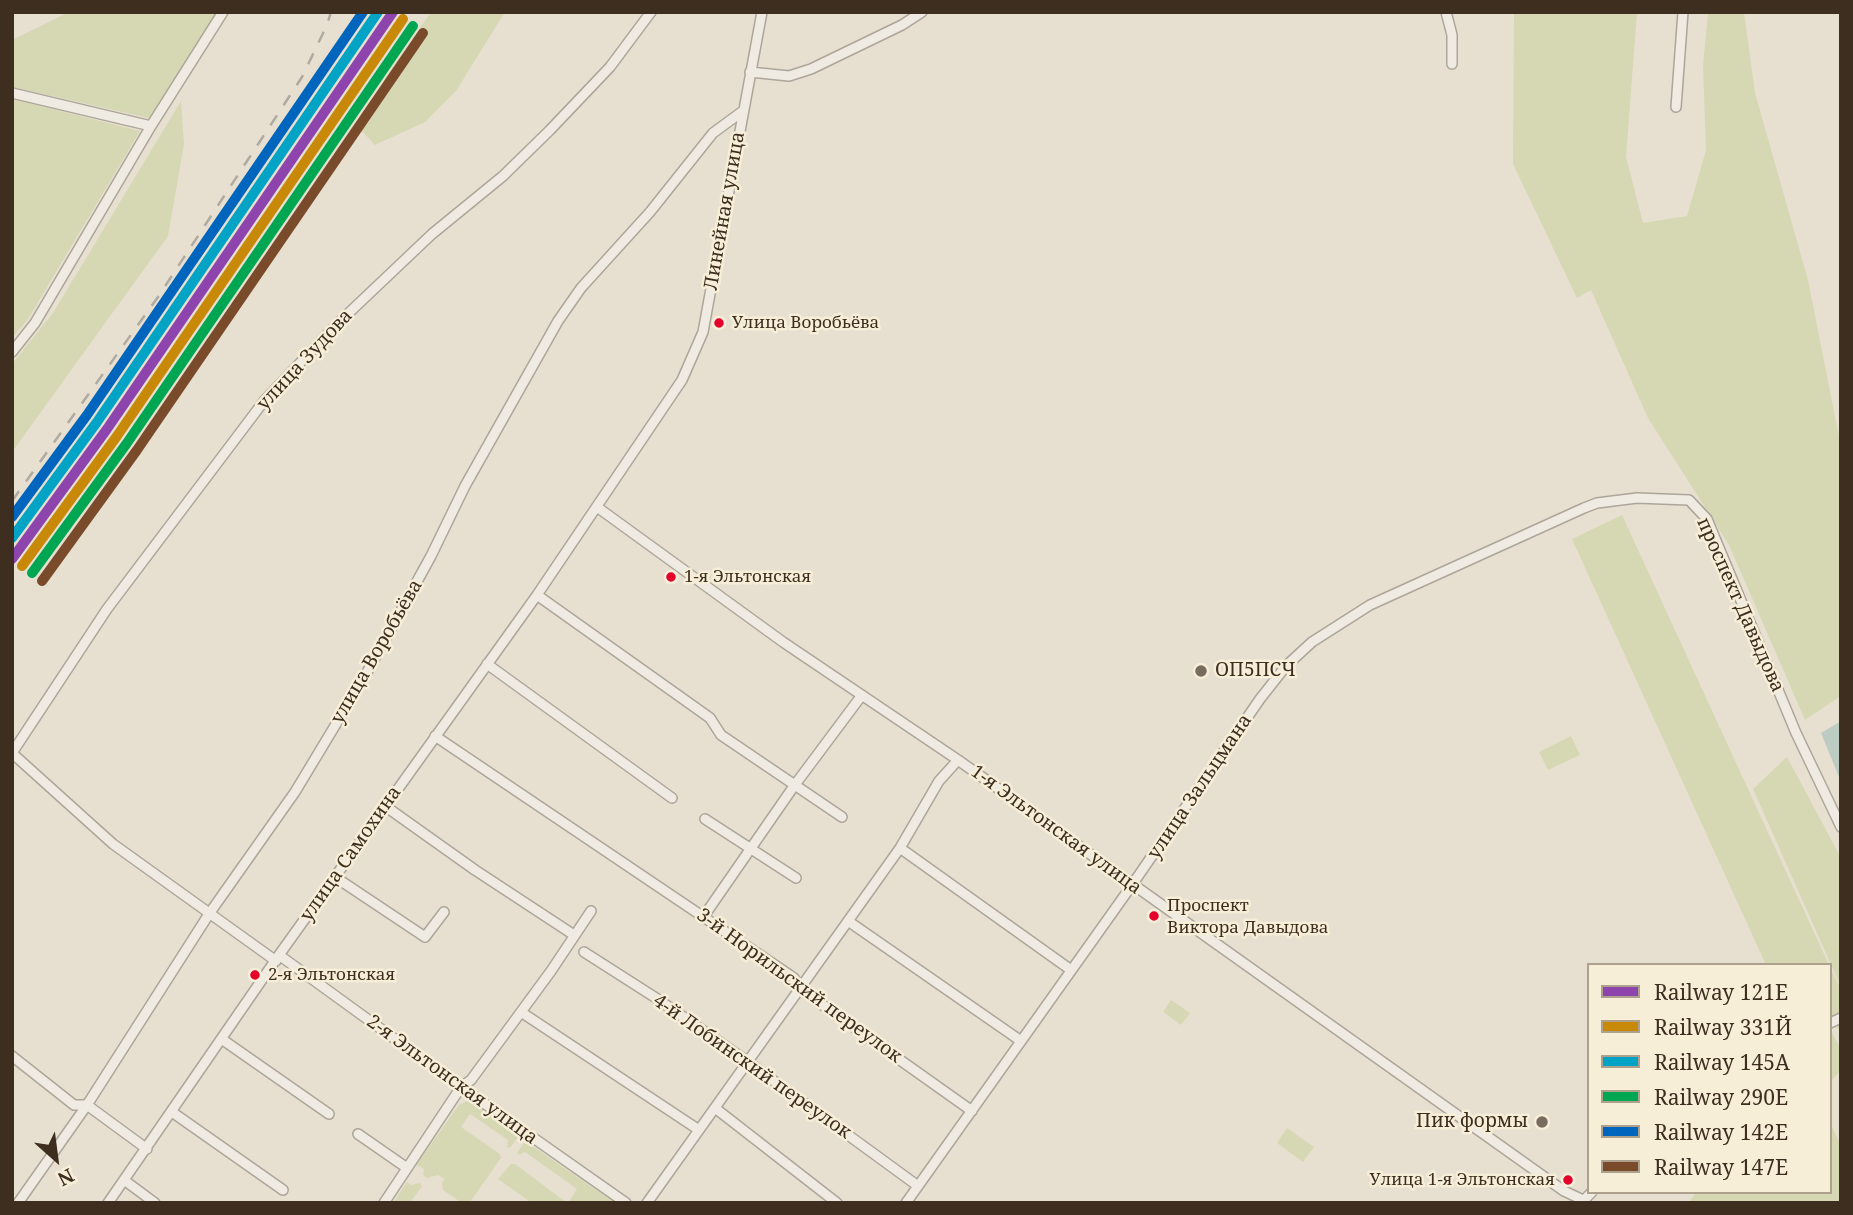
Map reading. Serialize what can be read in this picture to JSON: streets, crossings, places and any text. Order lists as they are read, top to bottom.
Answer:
{
  "streets": {
    "street": [
      "Линейная улица",
      "улица Зудова",
      "проспект Давыдова",
      "улица Воробьёва",
      "улица Зальцмана",
      "1-я Эльтонская улица",
      "улица Самохина",
      "3-й Норильский переулок",
      "4-й Лобинский переулок",
      "2-я Эльтонская улица"
    ]
  },
  "crossings": [
    ["Линейная улица", "улица Воробьёва"],
    ["Линейная улица", "1-я Эльтонская улица"],
    ["Линейная улица", "улица Самохина"],
    ["улица Зудова", "2-я Эльтонская улица"],
    ["проспект Давыдова", "улица Зальцмана"],
    ["улица Воробьёва", "2-я Эльтонская улица"],
    ["улица Зальцмана", "1-я Эльтонская улица"],
    ["улица Зальцмана", "3-й Норильский переулок"],
    ["улица Зальцмана", "4-й Лобинский переулок"],
    ["1-я Эльтонская улица", "улица Самохина"],
    ["улица Самохина", "3-й Норильский переулок"],
    ["улица Самохина", "2-я Эльтонская улица"]
  ],
  "places": [
    "Улица Воробьёва",
    "1-я Эльтонская",
    "ОП5ПСЧ",
    "Проспект Виктора Давыдова",
    "2-я Эльтонская",
    "Пик формы",
    "Улица 1-я Эльтонская"
  ],
  "lines": [
    "rail line 121Е",
    "rail line 145А",
    "rail line 142Е",
    "rail line 331Й",
    "rail line 290Е",
    "rail line 147Е"
  ],
  "legend": [
    "Railway 121Е",
    "Railway 331Й",
    "Railway 145А",
    "Railway 290Е",
    "Railway 142Е",
    "Railway 147Е"
  ],
  "north": "bottom right"
}
